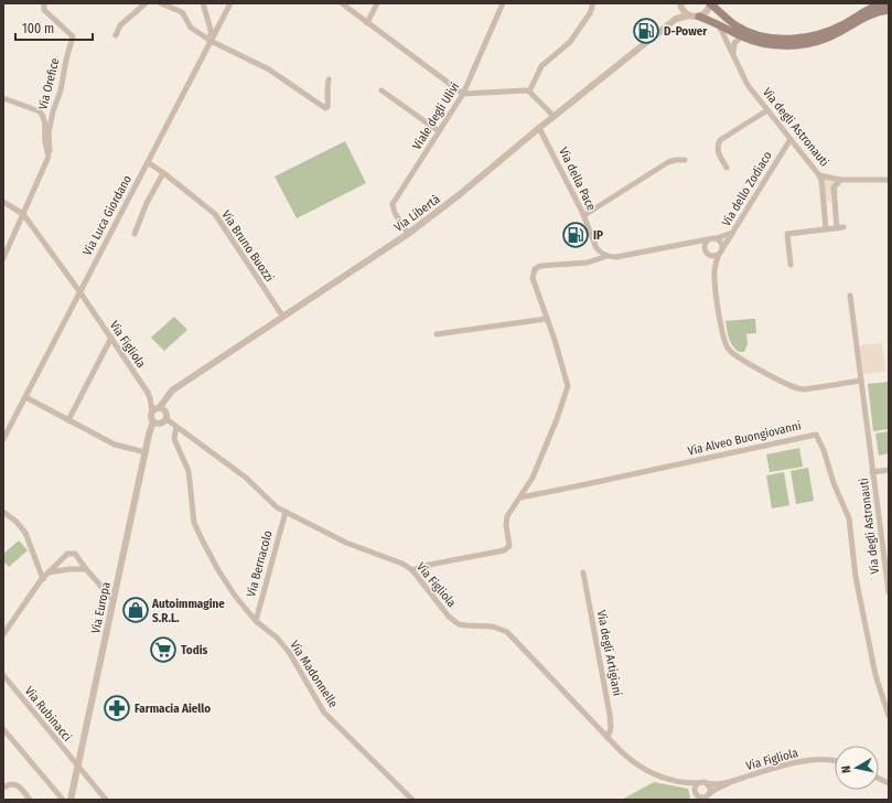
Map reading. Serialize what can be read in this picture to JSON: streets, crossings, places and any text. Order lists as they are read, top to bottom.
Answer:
{
  "streets": {
    "street": [
      "Via Orefice",
      "Viale degli Ulivi",
      "Via degli Astronauti",
      "Via della Pace",
      "Via dello Zodiaco",
      "Via Libertà",
      "Via Luca Giordano",
      "Via Bruno Buozzi",
      "Via Figliola",
      "Via Alveo Buongiovanni",
      "Via Bernacolo",
      "Via Europa",
      "Via degli Artigiani",
      "Via Madonnelle",
      "Via Rubinacci"
    ]
  },
  "crossings": [
    ["Viale degli Ulivi", "Via Libertà"],
    ["Via degli Astronauti", "Via dello Zodiaco"],
    ["Via della Pace", "Via Libertà"],
    ["Via Libertà", "Via Bruno Buozzi"],
    ["Via Libertà", "Via Figliola"],
    ["Via Libertà", "Via Europa"],
    ["Via Luca Giordano", "Via Bruno Buozzi"],
    ["Via Luca Giordano", "Via Figliola"],
    ["Via Figliola", "Via Bernacolo"],
    ["Via Figliola", "Via Europa"],
    ["Via Figliola", "Via degli Artigiani"],
    ["Via Figliola", "Via Madonnelle"],
    ["Via Bernacolo", "Via Madonnelle"],
    ["Via Europa", "Via Rubinacci"]
  ],
  "places": {
    "fuel station": ["D-Power", "IP"],
    "shop": ["Autoimmagine S.R.L."],
    "supermarket": ["Todis"],
    "pharmacy": ["Farmacia Aiello"]
  },
  "scale_bar": "100 m",
  "north": "left"
}
